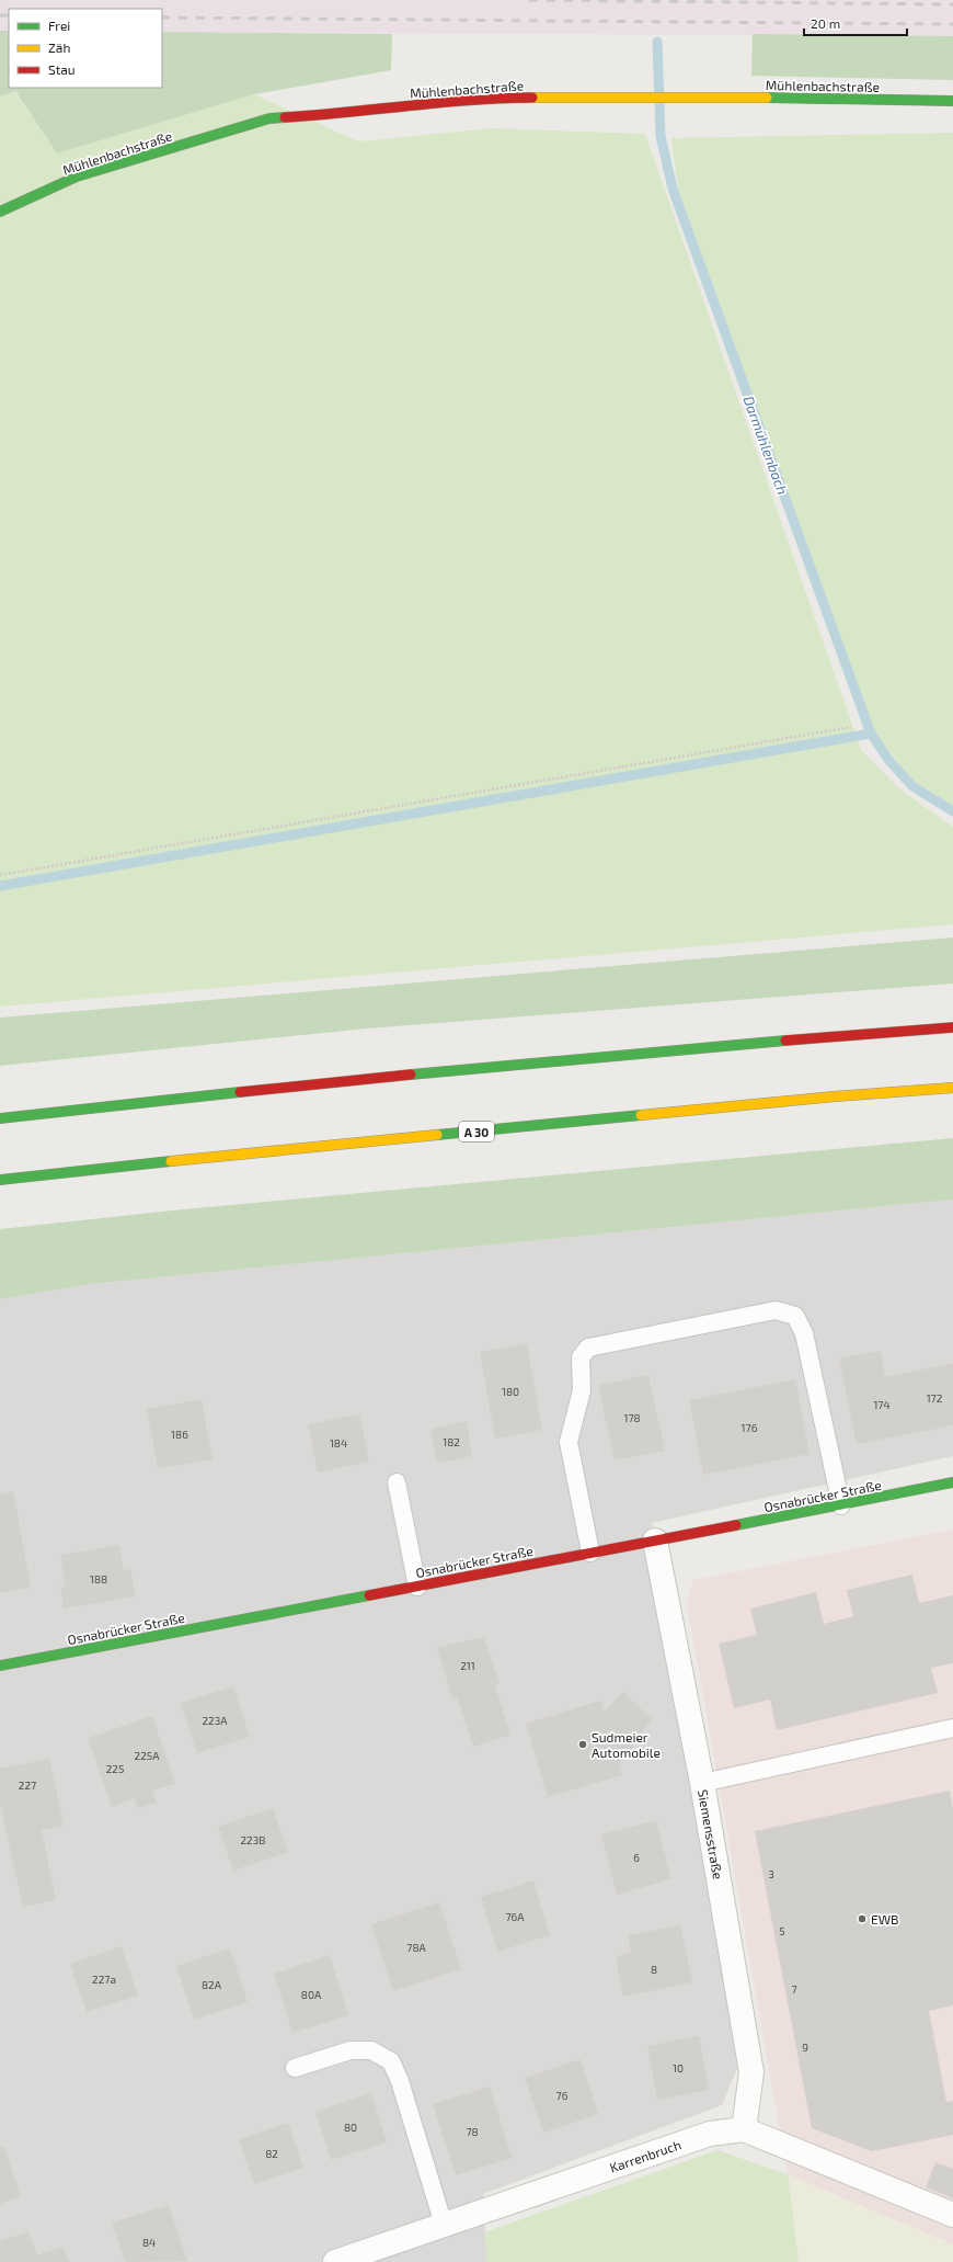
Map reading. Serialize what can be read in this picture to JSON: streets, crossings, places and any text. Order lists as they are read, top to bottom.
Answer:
{
  "streets": {
    "main road": ["Mühlenbachstraße", "A 30", "Osnabrücker Straße"],
    "street": ["Siemensstraße", "Karrenbruch"]
  },
  "crossings": [
    ["Osnabrücker Straße", "Siemensstraße"],
    ["Siemensstraße", "Karrenbruch"]
  ],
  "water": ["Darmühlenbach"],
  "places": ["Sudmeier Automobile", "EWB"],
  "house_numbers": [
    "180",
    "172",
    "174",
    "178",
    "176",
    "186",
    "182",
    "184",
    "188",
    "211",
    "223A",
    "225A",
    "225",
    "227",
    "223B",
    "6",
    "3",
    "76A",
    "5",
    "78A",
    "8",
    "227a",
    "82A",
    "7",
    "80A",
    "9",
    "10",
    "76",
    "80",
    "78",
    "82",
    "84"
  ],
  "legend": ["Frei", "Zäh", "Stau"],
  "scale_bar": "20 m"
}
